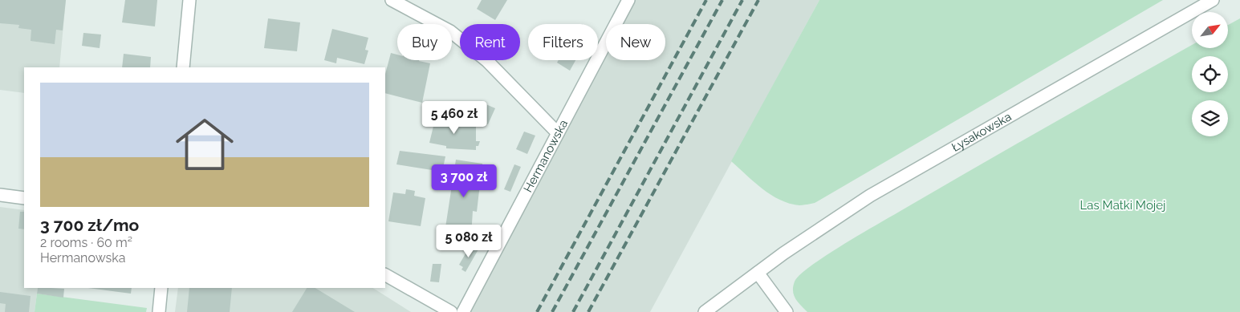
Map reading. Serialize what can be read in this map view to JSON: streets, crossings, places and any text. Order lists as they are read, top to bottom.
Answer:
{
  "streets": {
    "street": ["Łysakowska", "Hermanowska"]
  },
  "parks": ["Las Matki Mojej"],
  "north": "top right",
  "page": {
    "chip": [
      "Buy",
      "Rent",
      "Filters",
      "New"
    ],
    "list": [
      {
        "name": "3 700 zł/mo",
        "note": "2 rooms · 60 m² · Hermanowska"
      }
    ],
    "price": ["5 460 zł", "3 700 zł", "5 080 zł"]
  }
}
